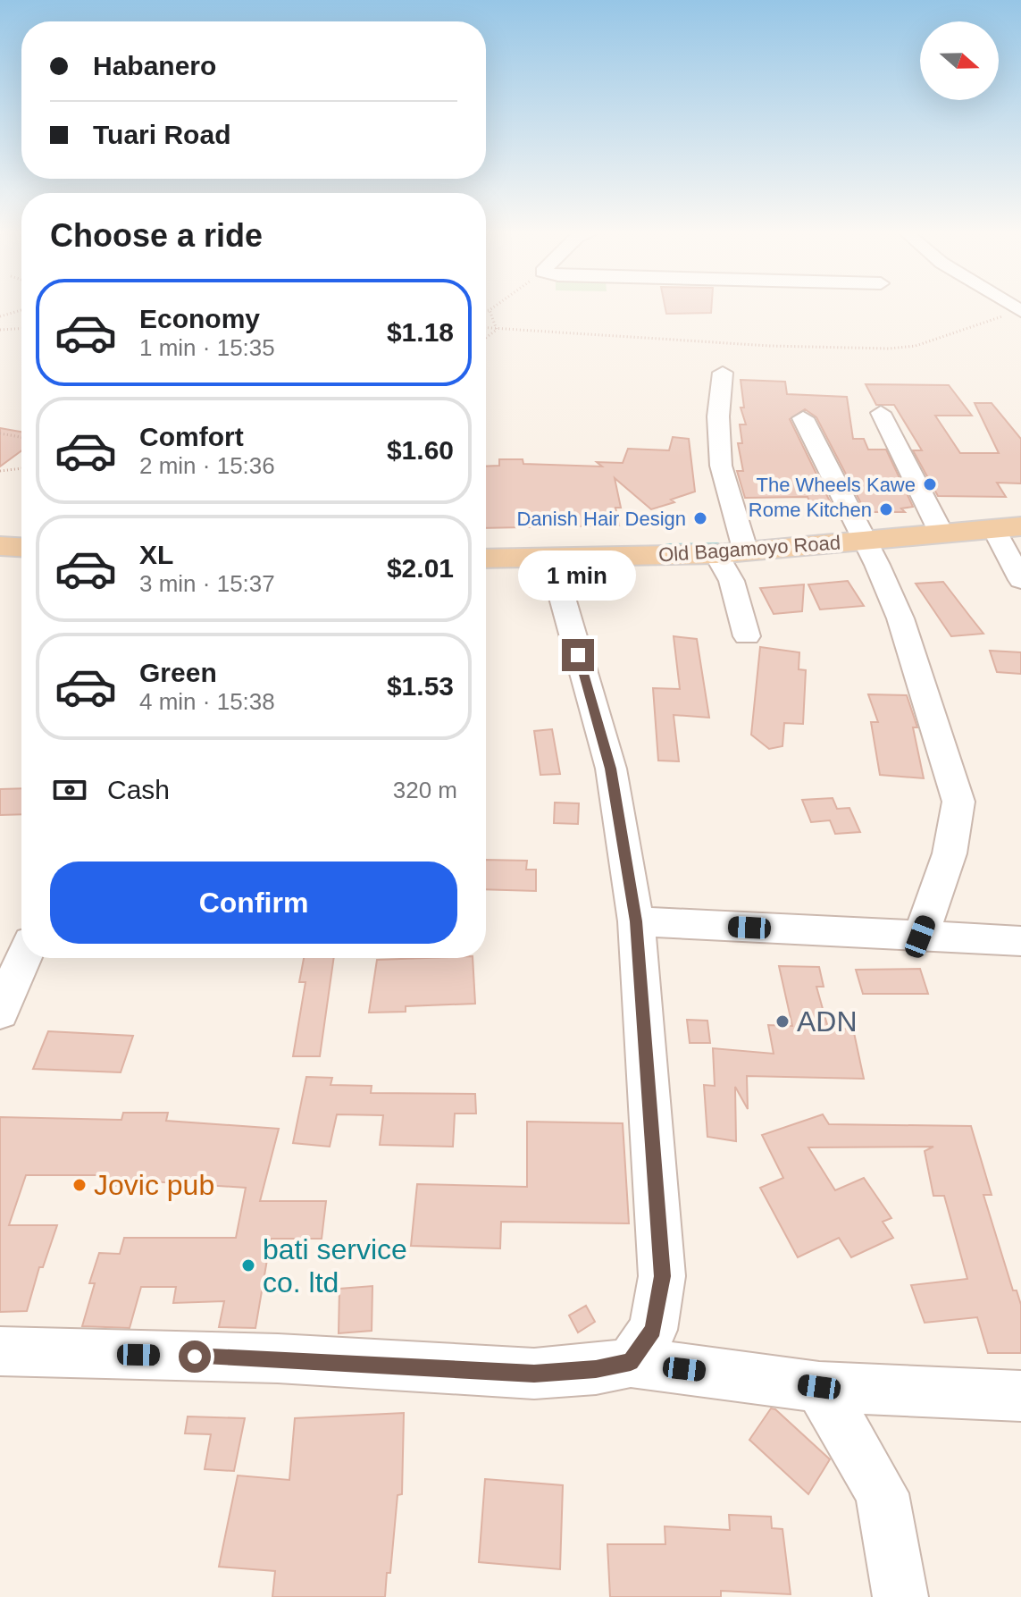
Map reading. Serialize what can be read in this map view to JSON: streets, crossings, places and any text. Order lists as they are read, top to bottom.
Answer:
{
  "streets": {
    "main road": ["Old Bagamoyo Road"]
  },
  "places": [
    "The Wheels Kawe",
    "Rome Kitchen",
    "Danish Hair Design",
    "ADN",
    "Jovic pub",
    "bati service co. ltd"
  ],
  "north": "right",
  "page": {
    "banner": ["Habanero", "Tuari Road"],
    "heading": "Choose a ride",
    "list": [
      {
        "name": "Economy",
        "note": "1 min · 15:35",
        "value": "$1.18"
      },
      {
        "name": "Comfort",
        "note": "2 min · 15:36",
        "value": "$1.60"
      },
      {
        "name": "XL",
        "note": "3 min · 15:37",
        "value": "$2.01"
      },
      {
        "name": "Green",
        "note": "4 min · 15:38",
        "value": "$1.53"
      }
    ],
    "bubble": "1 min",
    "pay": ["Cash", "320 m"],
    "buttons": "Confirm"
  }
}
